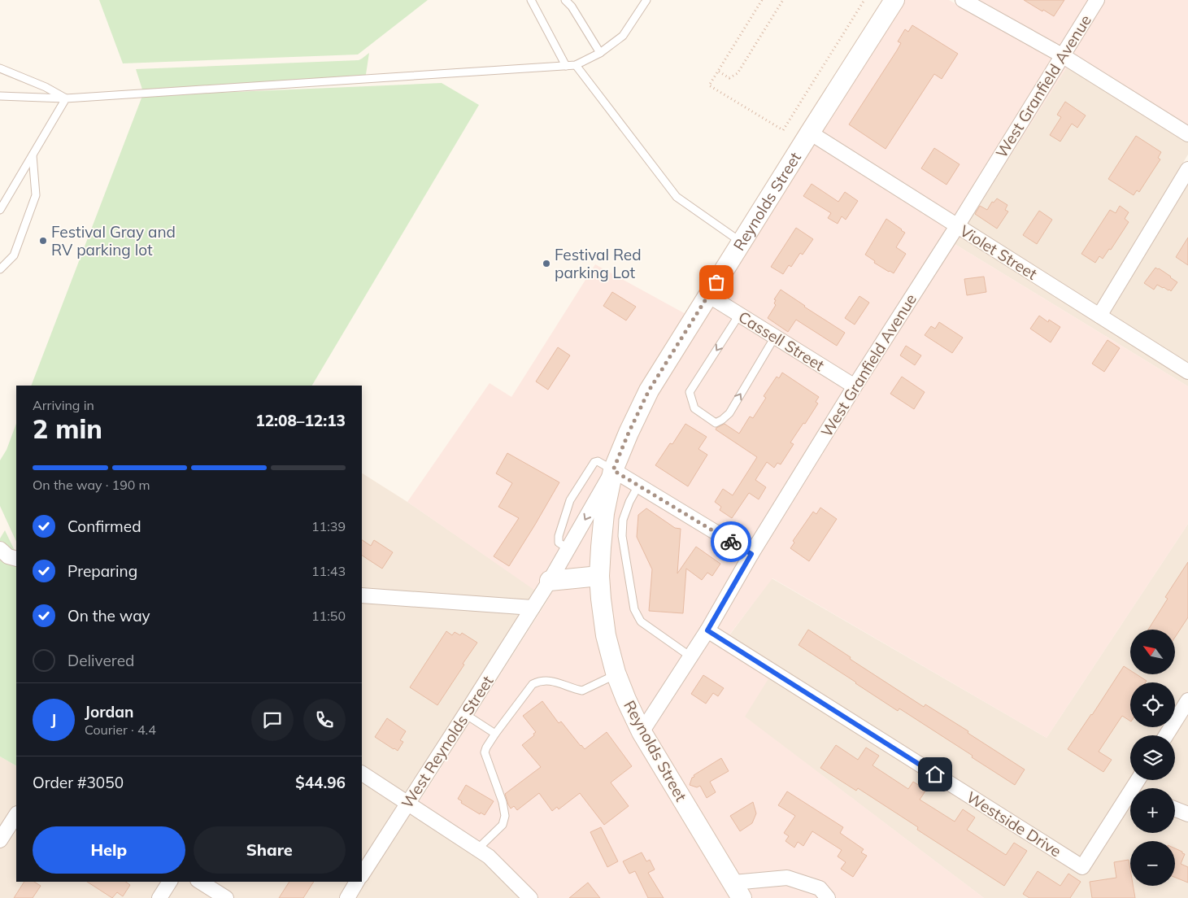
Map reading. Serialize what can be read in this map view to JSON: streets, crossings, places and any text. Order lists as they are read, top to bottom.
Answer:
{
  "streets": {
    "main road": ["Reynolds Street"],
    "street": [
      "West Granfield Avenue",
      "Violet Street",
      "Cassell Street",
      "West Reynolds Street",
      "Westside Drive"
    ]
  },
  "crossings": [
    ["West Granfield Avenue", "Reynolds Street"],
    ["West Granfield Avenue", "Violet Street"],
    ["West Granfield Avenue", "Cassell Street"],
    ["West Granfield Avenue", "Westside Drive"],
    ["Reynolds Street", "Violet Street"],
    ["Reynolds Street", "Cassell Street"],
    ["Reynolds Street", "West Reynolds Street"]
  ],
  "places": ["Festival Gray and RV parking lot", "Festival Red parking Lot"],
  "north": "top left",
  "page": {
    "heading": ["2 min", "Arriving in", "12:08–12:13"],
    "panel": [
      "Jordan",
      "Courier · 4.4",
      "Order #3050",
      "$44.96"
    ],
    "bar": "On the way · 190 m",
    "list": [
      ["Confirmed", "11:39"],
      ["Preparing", "11:43"],
      ["On the way", "11:50"],
      "Delivered"
    ],
    "map_buttons": ["+", "−"],
    "round": "J",
    "buttons": ["Help", "Share"]
  }
}
